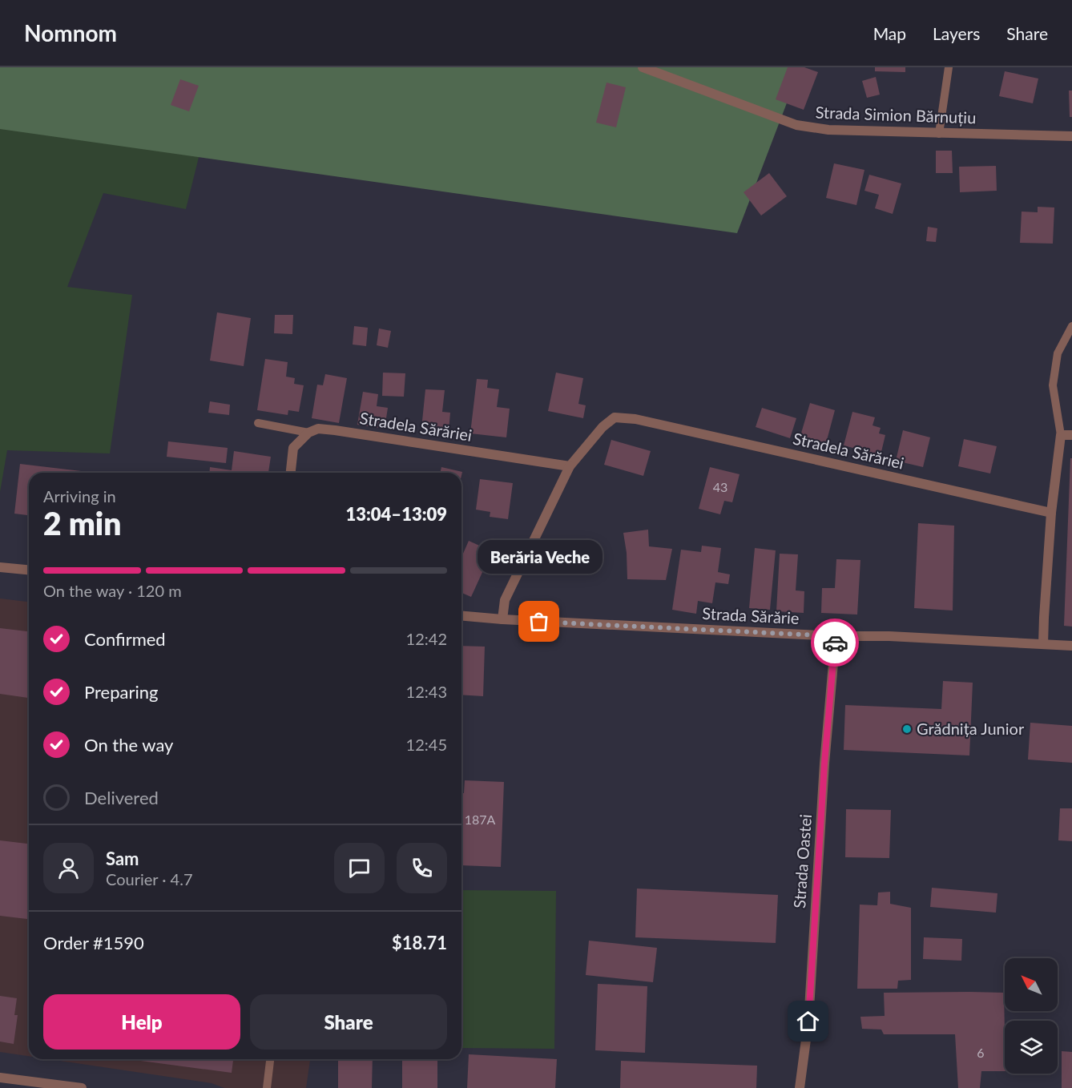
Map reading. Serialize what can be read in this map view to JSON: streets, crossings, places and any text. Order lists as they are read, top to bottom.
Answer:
{
  "streets": {
    "street": [
      "Strada Simion Bărnuțiu",
      "Stradela Sărăriei",
      "Strada Sărărie",
      "Strada Oastei"
    ]
  },
  "crossings": [
    ["Stradela Sărăriei", "Strada Sărărie"],
    ["Strada Sărărie", "Strada Oastei"]
  ],
  "places": ["Berăria Veche", "Grădnița Junior"],
  "house_numbers": ["43", "187A", "6"],
  "north": "top left",
  "page": {
    "header": "Nomnom",
    "nav": ["Map", "Layers", "Share"],
    "heading": ["2 min", "Arriving in", "13:04–13:09"],
    "panel": [
      "Sam",
      "Courier · 4.7",
      "Order #1590",
      "$18.71"
    ],
    "bubble": "Berăria Veche",
    "bar": "On the way · 120 m",
    "list": [
      ["Confirmed", "12:42"],
      ["Preparing", "12:43"],
      ["On the way", "12:45"],
      "Delivered"
    ],
    "buttons": ["Help", "Share"]
  }
}
